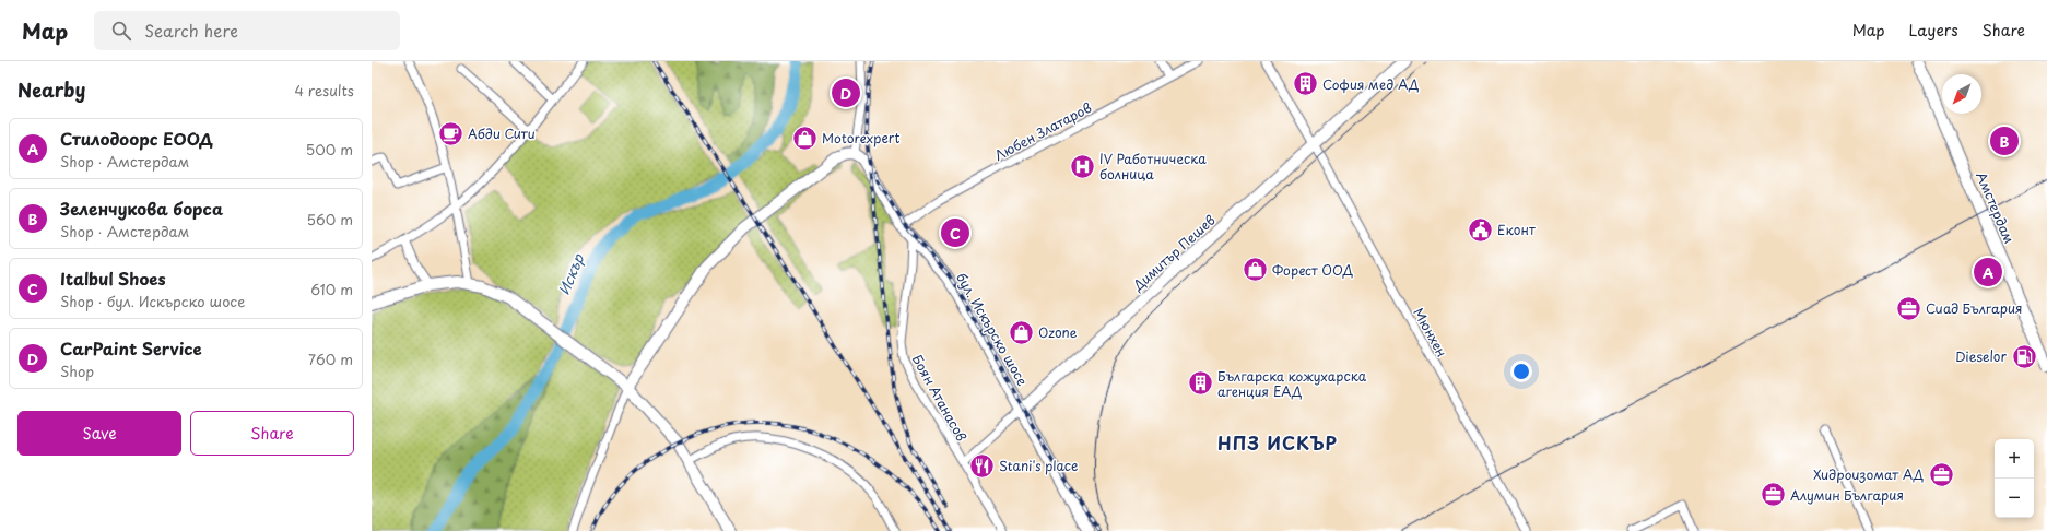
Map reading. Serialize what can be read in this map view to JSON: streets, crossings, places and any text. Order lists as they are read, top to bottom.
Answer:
{
  "streets": {
    "street": [
      "Любен Златаров",
      "Амстердам",
      "Димитър Пешев",
      "бул. Искърско шосе",
      "Мюнхен",
      "Боян Атанасов"
    ]
  },
  "crossings": [
    ["Любен Златаров", "бул. Искърско шосе"],
    ["Димитър Пешев", "бул. Искърско шосе"],
    ["Димитър Пешев", "Мюнхен"],
    ["Димитър Пешев", "Боян Атанасов"],
    ["бул. Искърско шосе", "Боян Атанасов"]
  ],
  "districts": ["НПЗ ИСКЪР"],
  "water": ["Искър"],
  "places": {
    "building": ["София мед АД", "Българска кожухарска агенция ЕАД"],
    "cafe": ["Абди Сити"],
    "shop": ["Motorexpert", "Форест ООД", "Ozone"],
    "hospital": ["IV Работническа болница"],
    "public building": ["Еконт"],
    "office": ["Сиад България", "Хидроизомат АД", "Алумин България"],
    "fuel station": ["Dieselor"],
    "restaurant": ["Stani's place"]
  },
  "north": "bottom left",
  "page": {
    "header": "Map",
    "search": "Search here",
    "nav": ["Map", "Layers", "Share"],
    "heading": ["Nearby", "4 results"],
    "pins": [
      "D",
      "B",
      "C",
      "A"
    ],
    "list": [
      {
        "mark": "A",
        "name": "Стилодоорс ЕООД",
        "note": "Shop · Амстердам",
        "value": "500 m"
      },
      {
        "mark": "B",
        "name": "Зеленчукова борса",
        "note": "Shop · Амстердам",
        "value": "560 m"
      },
      {
        "mark": "C",
        "name": "Italbul Shoes",
        "note": "Shop · бул. Искърско шосе",
        "value": "610 m"
      },
      {
        "mark": "D",
        "name": "CarPaint Service",
        "note": "Shop",
        "value": "760 m"
      }
    ],
    "buttons": ["Save", "Share"],
    "map_buttons": ["+", "−"]
  }
}
